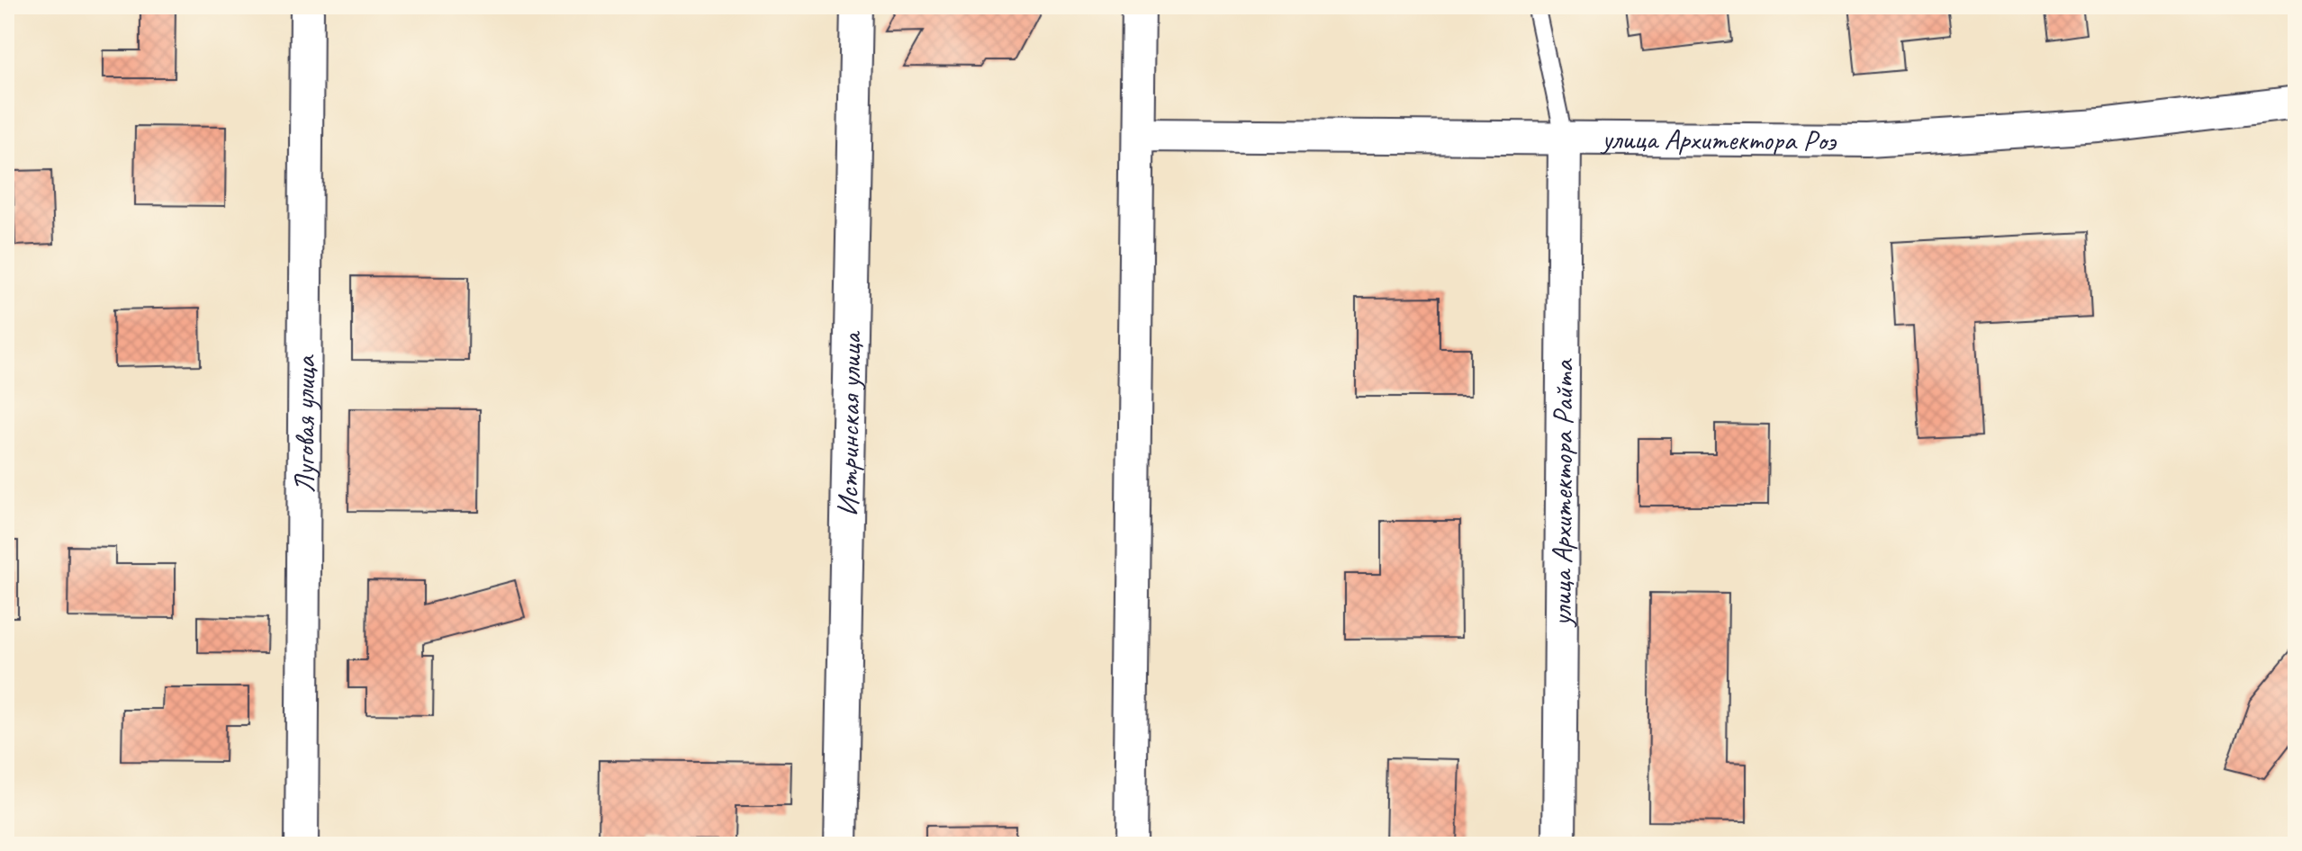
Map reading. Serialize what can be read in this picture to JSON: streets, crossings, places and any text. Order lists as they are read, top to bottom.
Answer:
{
  "streets": {
    "street": [
      "улица Архитектора Роэ",
      "Луговая улица",
      "Истринская улица",
      "улица Архитектора Райта"
    ]
  },
  "crossings": [
    ["улица Архитектора Роэ", "улица Архитектора Райта"]
  ]
}
